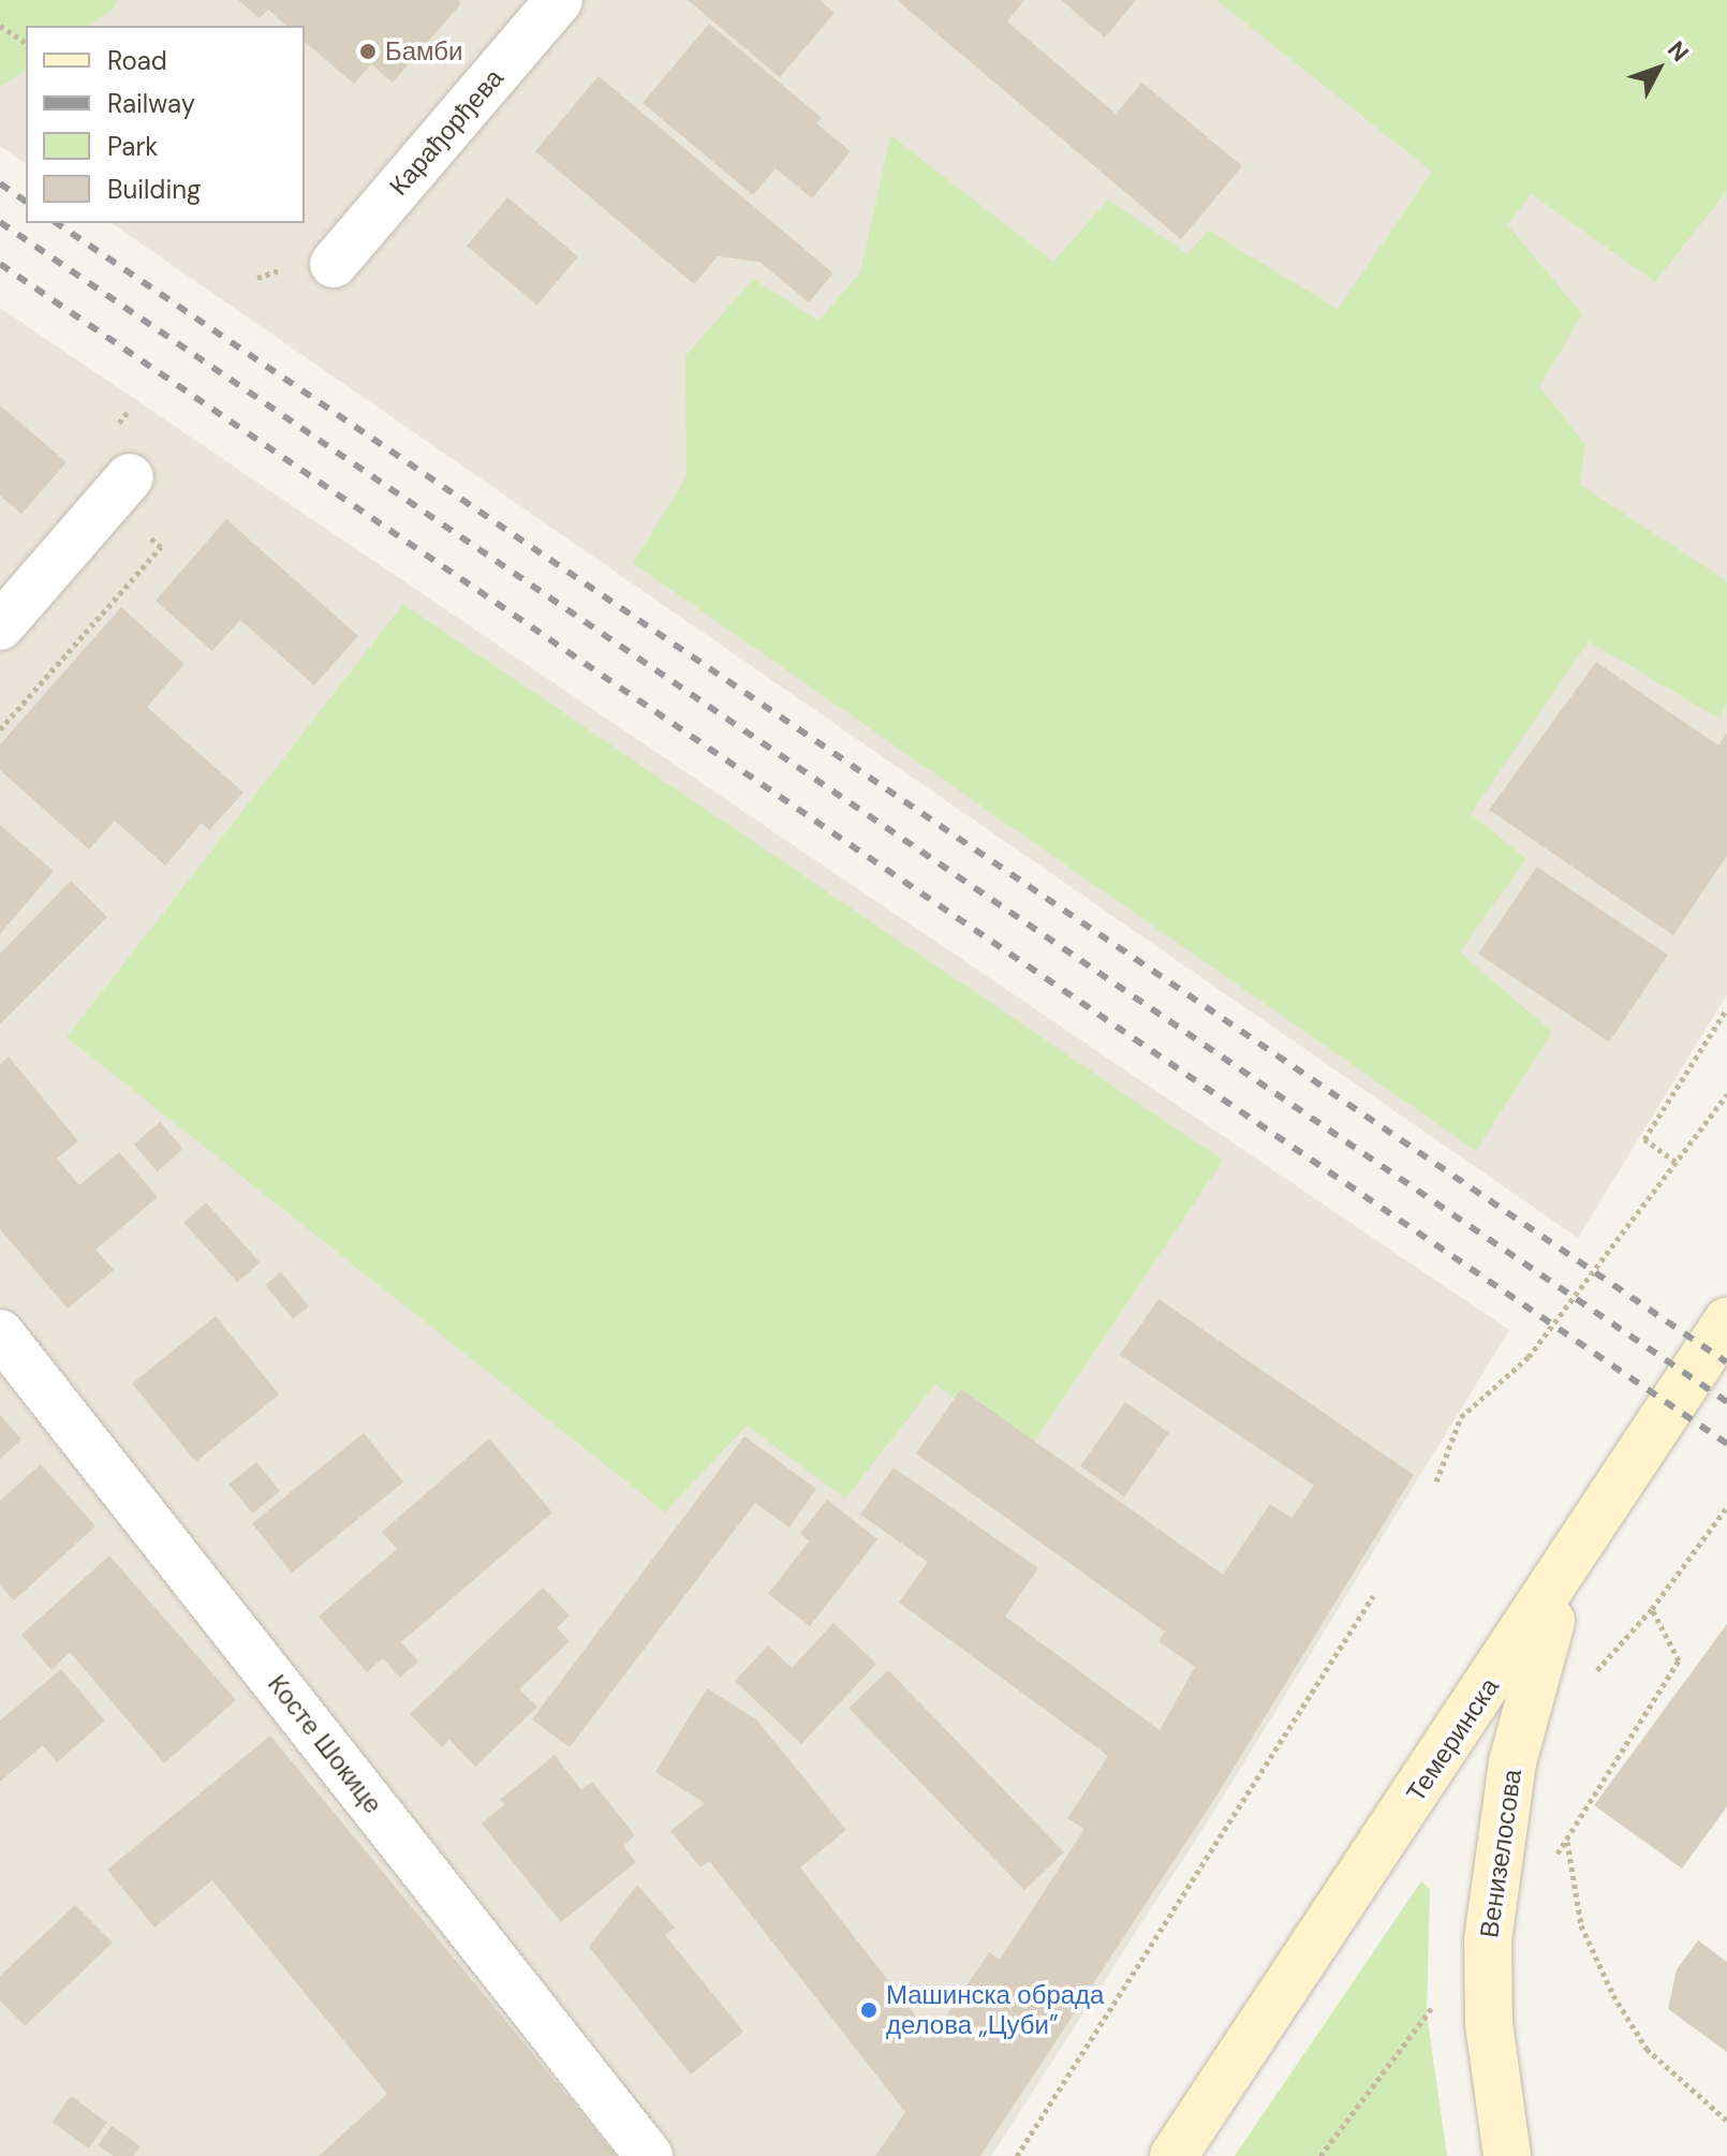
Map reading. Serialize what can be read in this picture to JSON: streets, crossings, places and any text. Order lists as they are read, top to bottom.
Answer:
{
  "streets": {
    "main road": ["Темеринска", "Венизелосова"],
    "street": ["Карађорђева", "Косте Шокице"]
  },
  "crossings": [
    ["Темеринска", "Венизелосова"]
  ],
  "places": ["Бамби", "Машинска обрада делова „Цуби”"],
  "legend": [
    "Road",
    "Railway",
    "Park",
    "Building"
  ],
  "north": "top right"
}
